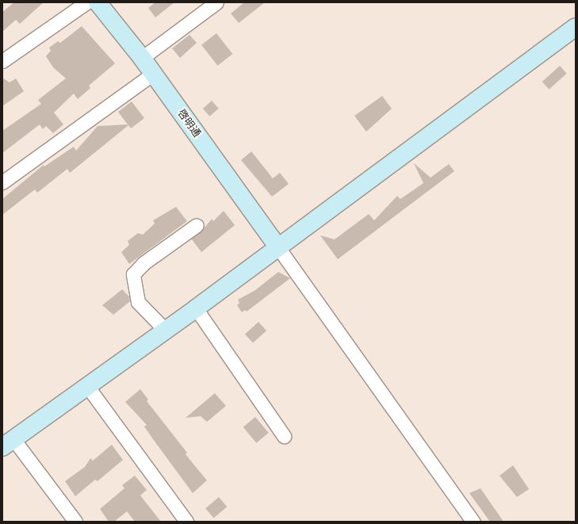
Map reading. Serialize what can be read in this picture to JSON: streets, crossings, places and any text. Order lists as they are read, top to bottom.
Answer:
{
  "streets": {
    "street": ["啓明通"]
  }
}
